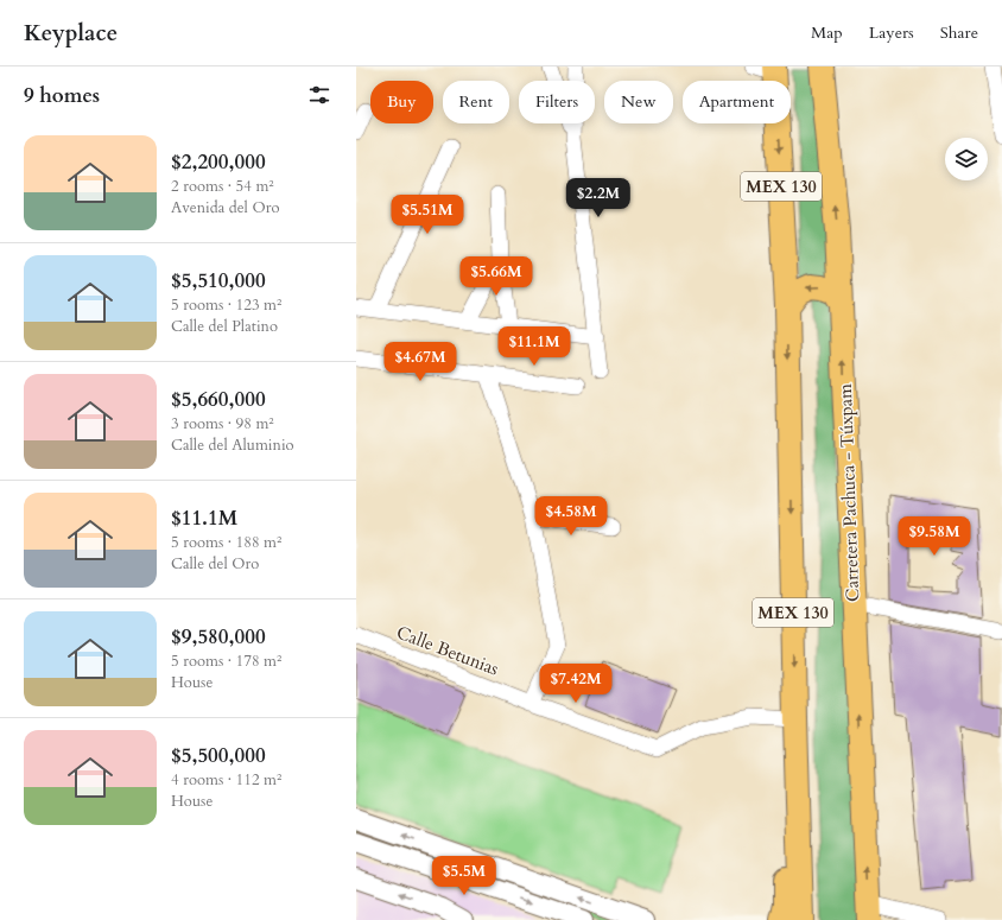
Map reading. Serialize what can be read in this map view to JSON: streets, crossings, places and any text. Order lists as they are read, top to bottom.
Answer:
{
  "streets": {
    "main road": ["MEX 130", "Carretera Pachuca - Túxpam"],
    "street": ["Calle Betunias"]
  },
  "crossings": [
    ["MEX 130", "Calle Betunias"]
  ],
  "page": {
    "header": "Keyplace",
    "nav": ["Map", "Layers", "Share"],
    "heading": "9 homes",
    "chip": [
      "Buy",
      "Rent",
      "Filters",
      "New",
      "Apartment"
    ],
    "list": [
      {
        "name": "$2,200,000",
        "note": "2 rooms · 54 m² · Avenida del Oro"
      },
      {
        "name": "$5,510,000",
        "note": "5 rooms · 123 m² · Calle del Platino"
      },
      {
        "name": "$5,660,000",
        "note": "3 rooms · 98 m² · Calle del Aluminio"
      },
      {
        "name": "$11.1M",
        "note": "5 rooms · 188 m² · Calle del Oro"
      },
      {
        "name": "$9,580,000",
        "note": "5 rooms · 178 m² · House"
      },
      {
        "name": "$5,500,000",
        "note": "4 rooms · 112 m² · House"
      }
    ],
    "price": [
      "$2.2M",
      "$5.51M",
      "$5.66M",
      "$11.1M",
      "$4.67M",
      "$4.58M",
      "$9.58M",
      "$7.42M",
      "$5.5M"
    ]
  }
}
